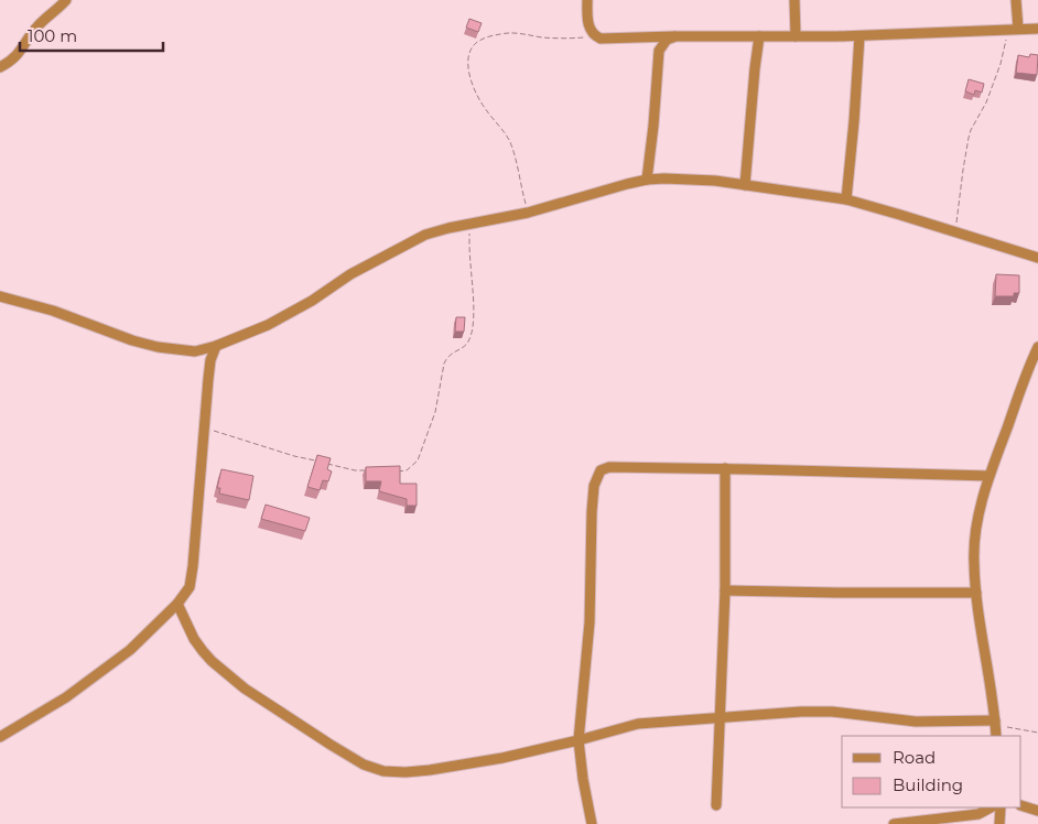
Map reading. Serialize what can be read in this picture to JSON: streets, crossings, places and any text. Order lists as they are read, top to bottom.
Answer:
{
  "legend": ["Road", "Building"],
  "scale_bar": "100 m"
}
